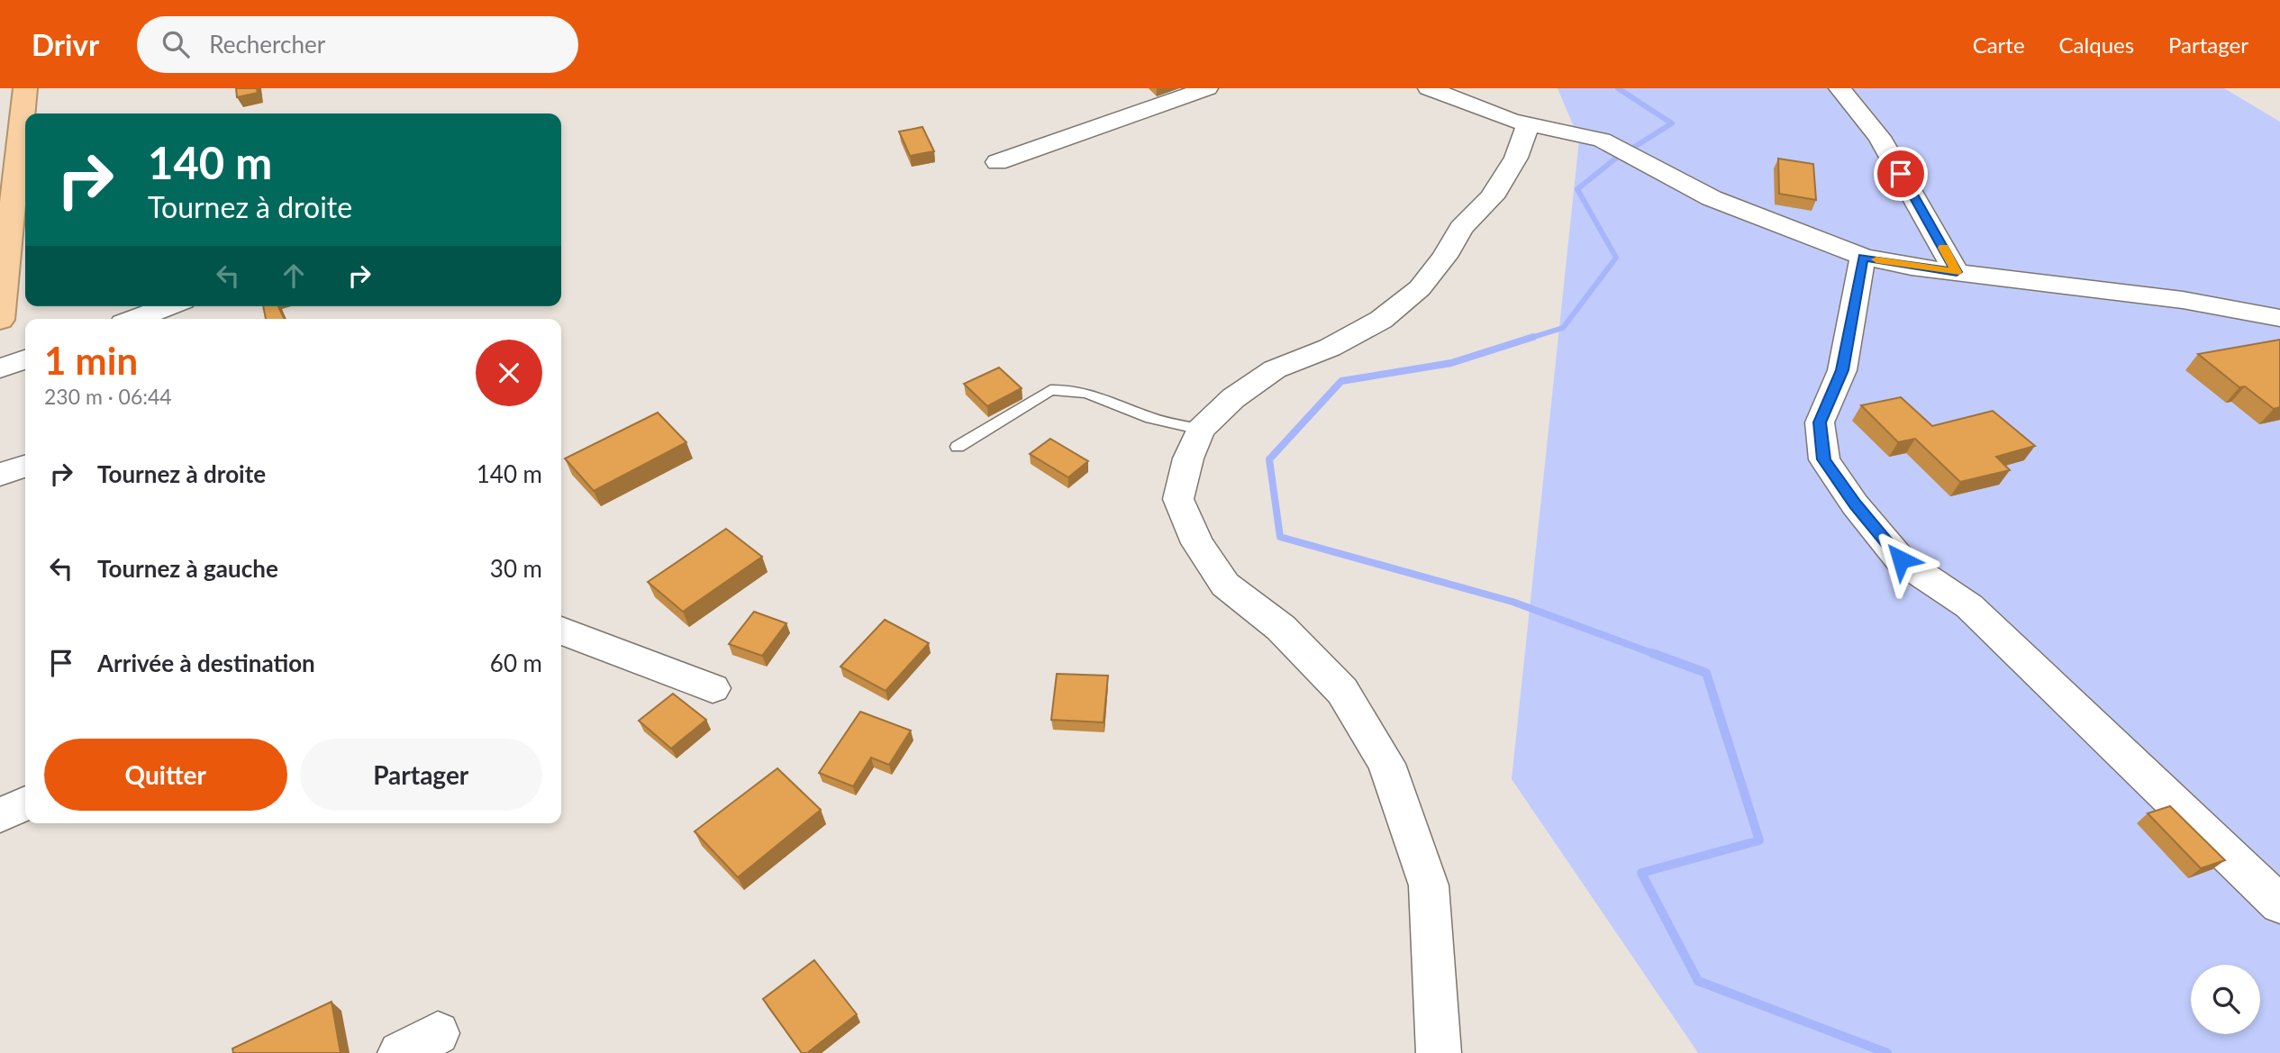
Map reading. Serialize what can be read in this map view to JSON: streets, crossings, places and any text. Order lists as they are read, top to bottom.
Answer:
{
  "page": {
    "header": "Drivr",
    "search": "Rechercher",
    "nav": ["Carte", "Calques", "Partager"],
    "turn": ["140 m", "Tournez à droite"],
    "heading": ["1 min", "230 m · 06:44"],
    "list": [
      {
        "name": "Tournez à droite",
        "value": "140 m"
      },
      {
        "name": "Tournez à gauche",
        "value": "30 m"
      },
      {
        "name": "Arrivée à destination",
        "value": "60 m"
      }
    ],
    "buttons": ["Quitter", "Partager"]
  }
}
